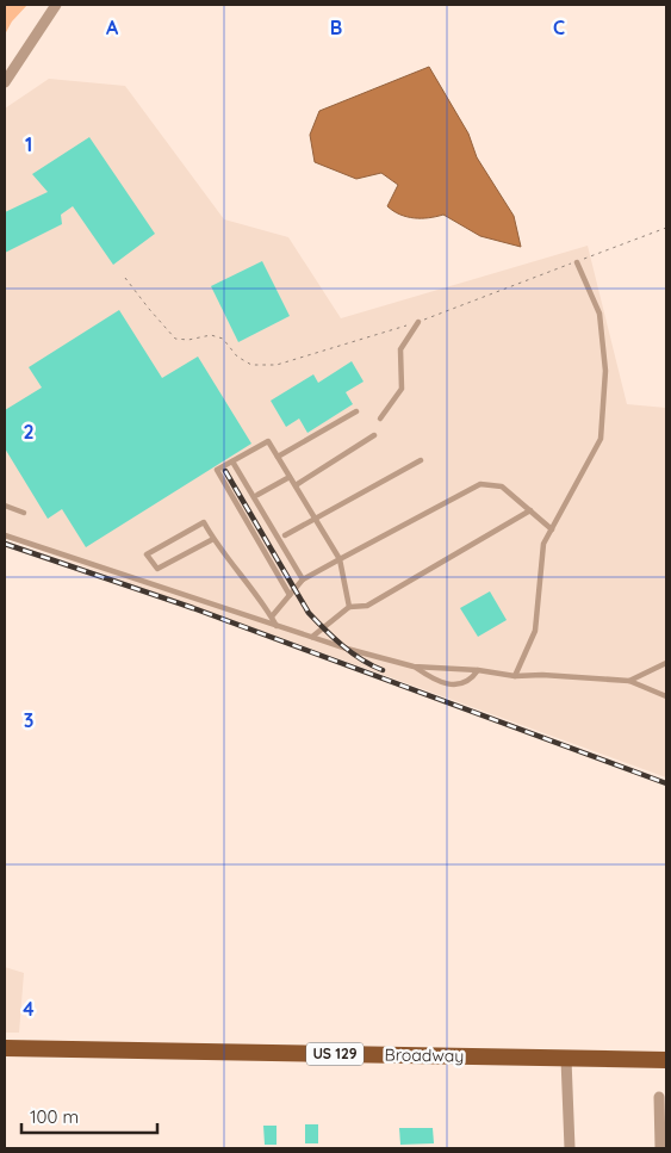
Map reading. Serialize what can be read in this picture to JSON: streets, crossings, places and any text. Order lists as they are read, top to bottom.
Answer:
{
  "streets": {
    "main road": ["US 129", "Broadway"]
  },
  "scale_bar": "100 m",
  "grid": {
    "columns": ["A", "B", "C"],
    "rows": [
      "1",
      "2",
      "3",
      "4"
    ]
  }
}
